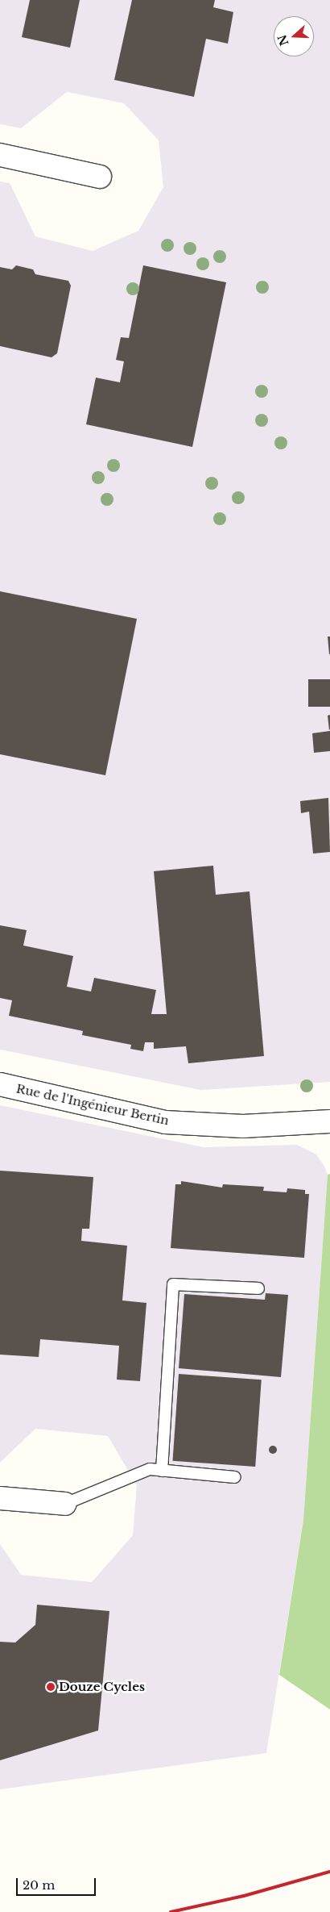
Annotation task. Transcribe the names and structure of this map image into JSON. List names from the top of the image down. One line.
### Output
{"streets":{"street":["Rue de l'Ingénieur Bertin"]},"places":["Douze Cycles"],"scale_bar":"20 m","north":"left"}
